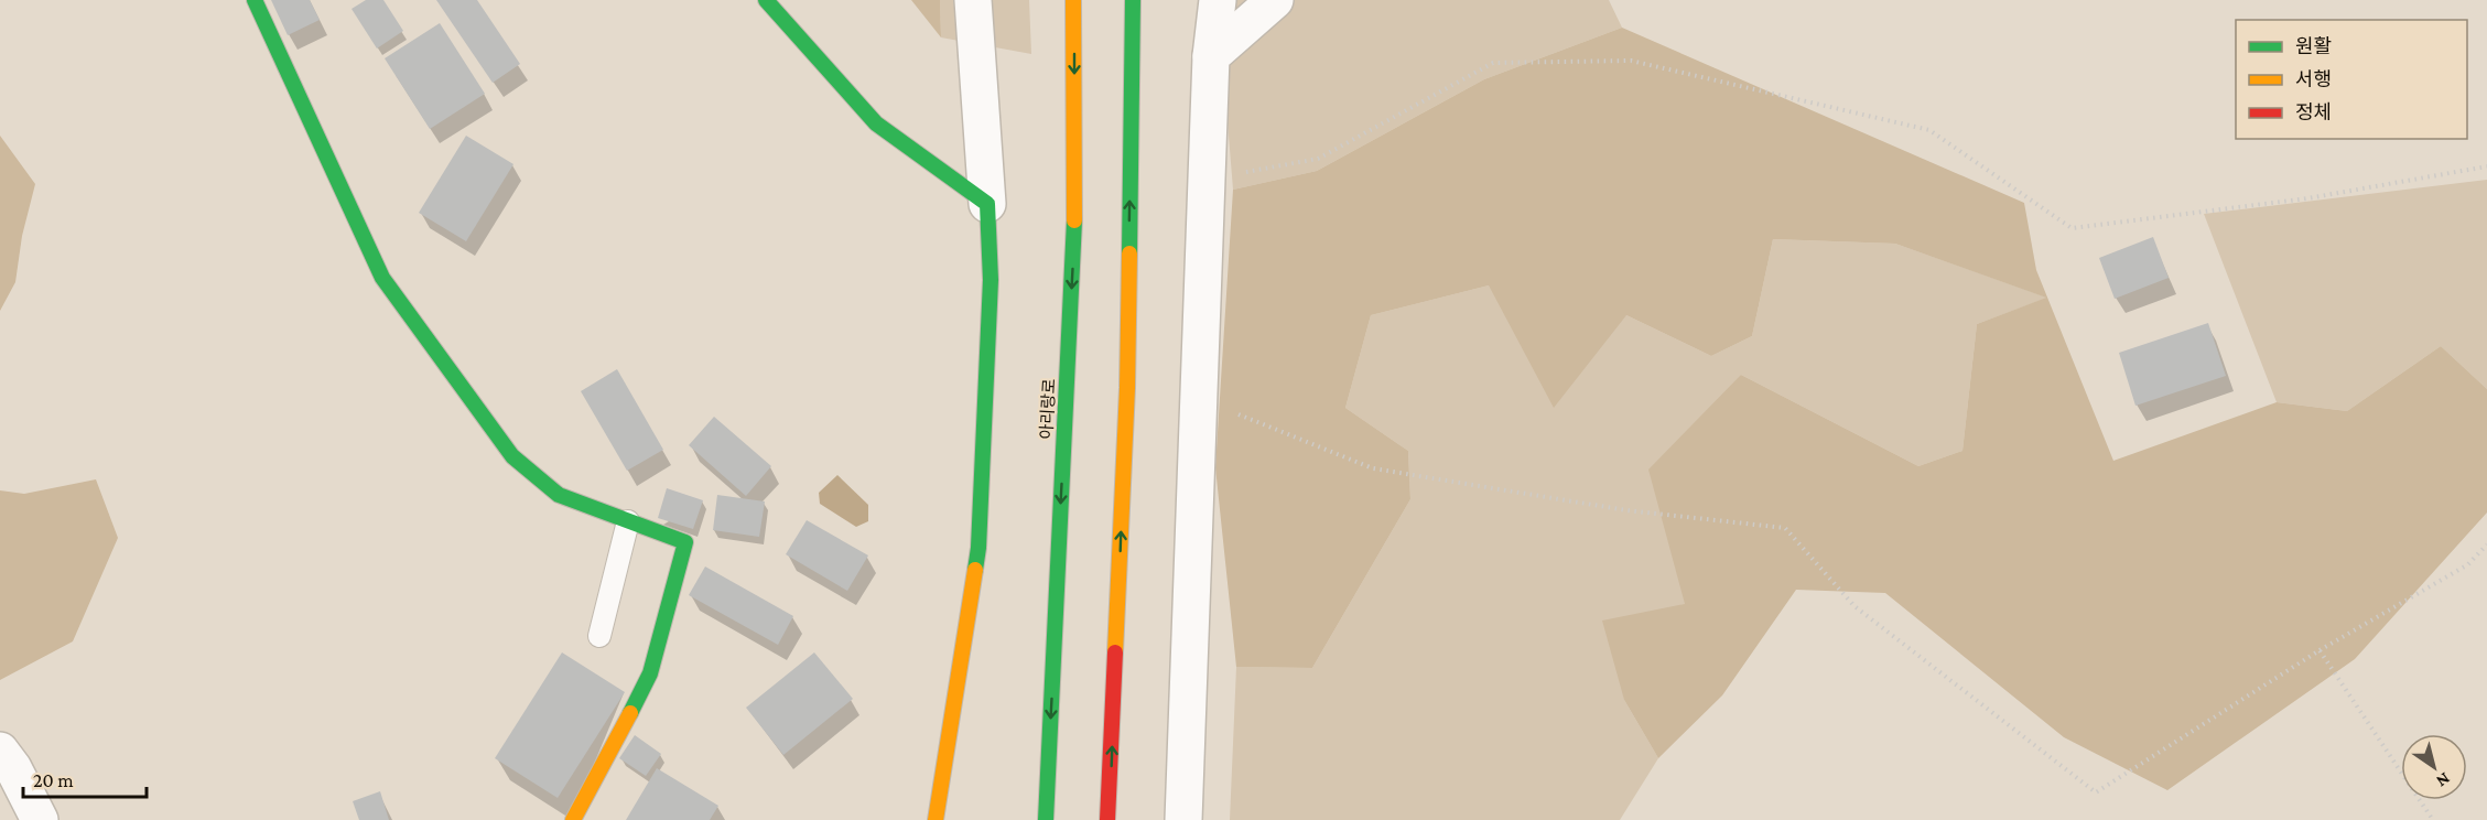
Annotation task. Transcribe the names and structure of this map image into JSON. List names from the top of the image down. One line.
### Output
{"streets":{"main road":["아리랑로"]},"legend":["원활","서행","정체"],"scale_bar":"20 m","north":"bottom right"}
